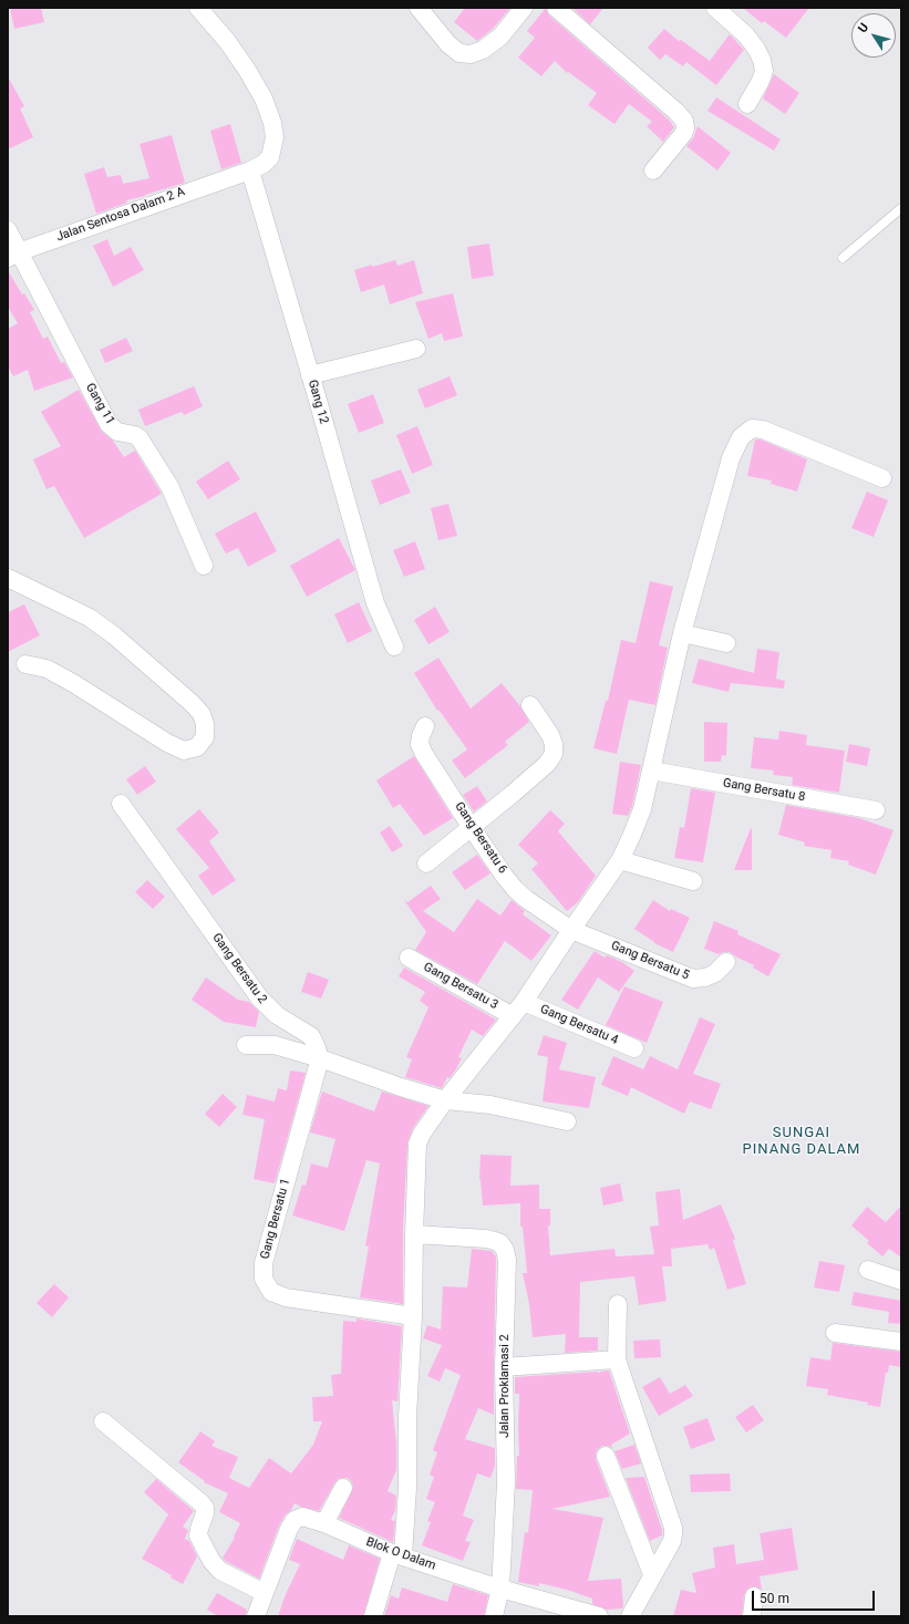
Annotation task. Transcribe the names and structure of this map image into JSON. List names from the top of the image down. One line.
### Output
{"streets":{"street":["Jalan Sentosa Dalam 2 A","Gang 12","Gang 11","Gang Bersatu 8","Gang Bersatu 6","Gang Bersatu 5","Gang Bersatu 2","Gang Bersatu 3","Gang Bersatu 4","Gang Bersatu 1","Jalan Proklamasi 2","Blok O Dalam"]},"crossings":[["Jalan Sentosa Dalam 2 A","Gang 12"],["Jalan Sentosa Dalam 2 A","Gang 11"],["Gang Bersatu 6","Gang Bersatu 5"],["Gang Bersatu 2","Gang Bersatu 1"],["Jalan Proklamasi 2","Blok O Dalam"]],"districts":["SUNGAI PINANG DALAM"],"scale_bar":"50 m","north":"top left"}
